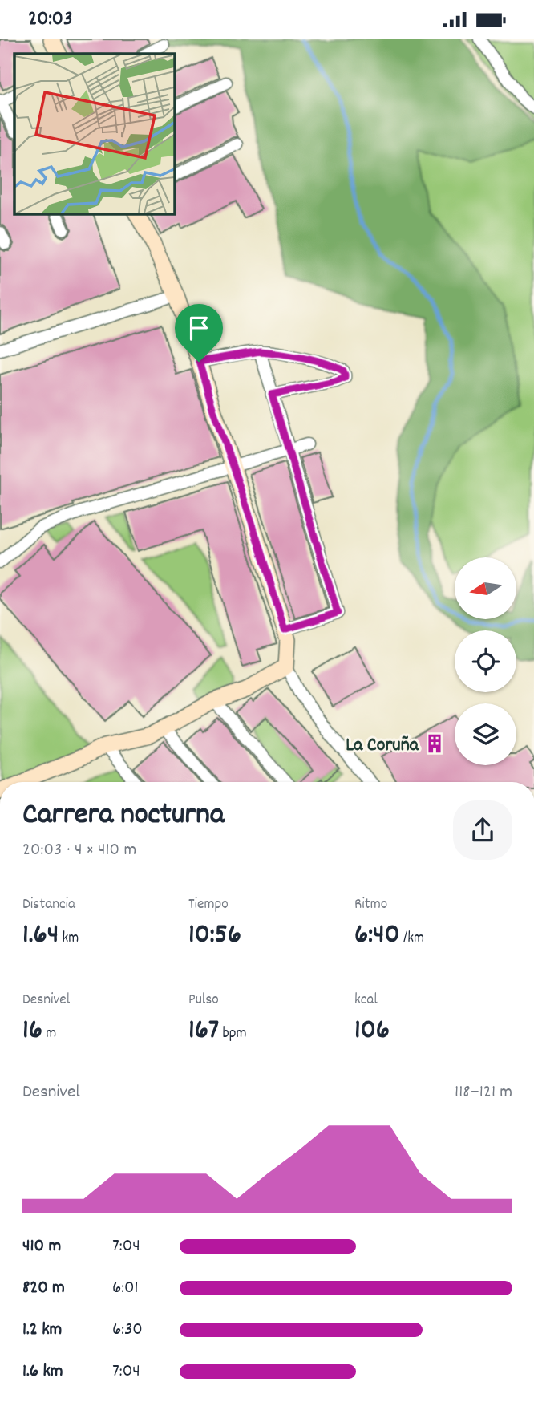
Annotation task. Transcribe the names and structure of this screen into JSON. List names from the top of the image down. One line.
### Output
{"places":{"building":["La Coruña"]},"north":"left","page":{"status":"20:03","heading":["Carrera nocturna","20:03 · 4 × 410 m"],"stats":[["Distancia","1.64 km"],["Tiempo","10:56"],["Ritmo","6:40 /km"],["Desnivel","16 m"],["Pulso","167 bpm"],["kcal","106"]],"chart":["Desnivel","118–121 m"],"list":[{"name":"410 m","note":"7:04"},{"name":"820 m","note":"6:01"},{"name":"1.2 km","note":"6:30"},{"name":"1.6 km","note":"7:04"}]}}
